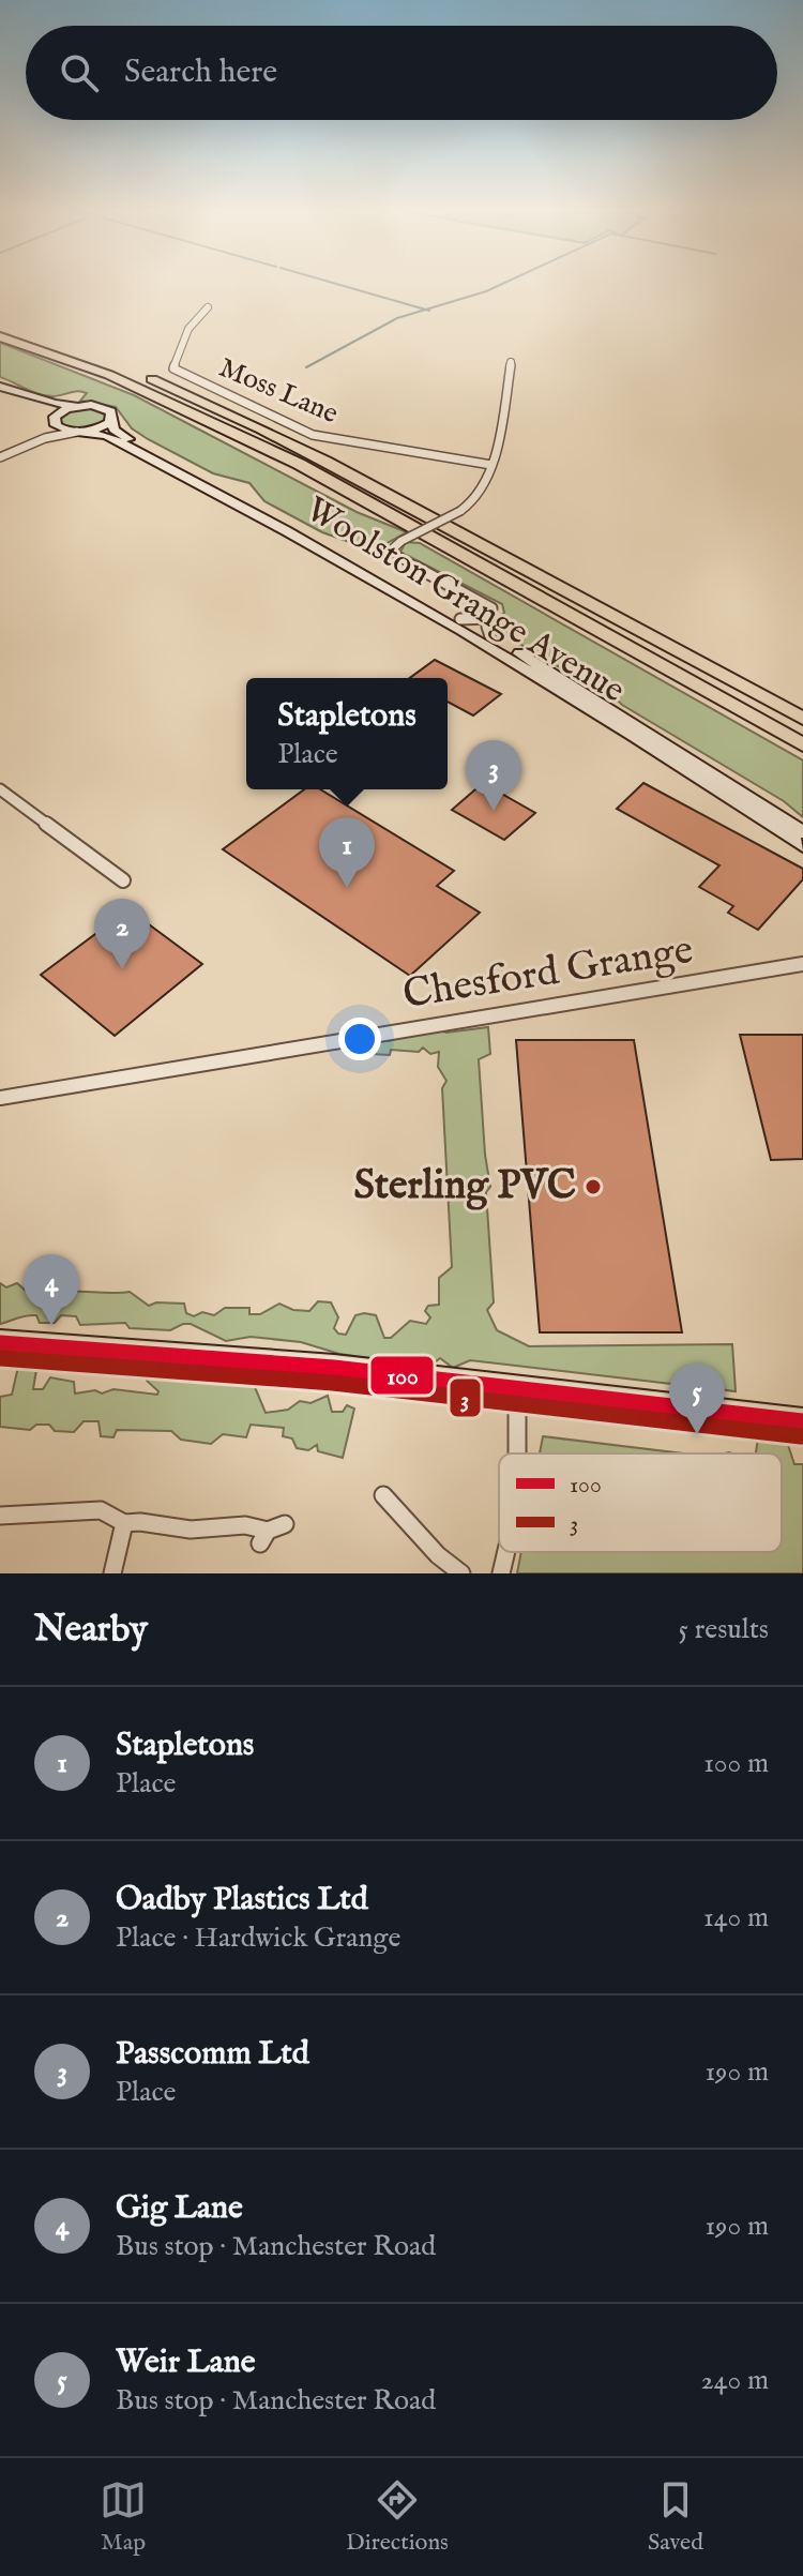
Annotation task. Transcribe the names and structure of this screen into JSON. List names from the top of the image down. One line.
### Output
{"streets":{"main road":["Woolston Grange Avenue"],"street":["Moss Lane","Chesford Grange"]},"places":["Sterling PVC"],"lines":["transit line 100","transit line 3"],"legend":["100","3"],"page":{"search":"Search here","popup":["Stapletons","Place"],"pins":["3","1","2","4","5"],"heading":["Nearby","5 results"],"list":[{"mark":"1","name":"Stapletons","note":"Place","value":"100 m"},{"mark":"2","name":"Oadby Plastics Ltd","note":"Place · Hardwick Grange","value":"140 m"},{"mark":"3","name":"Passcomm Ltd","note":"Place","value":"190 m"},{"mark":"4","name":"Gig Lane","note":"Bus stop · Manchester Road","value":"190 m"},{"mark":"5","name":"Weir Lane","note":"Bus stop · Manchester Road","value":"240 m"}],"nav":["Map","Directions","Saved"]}}
